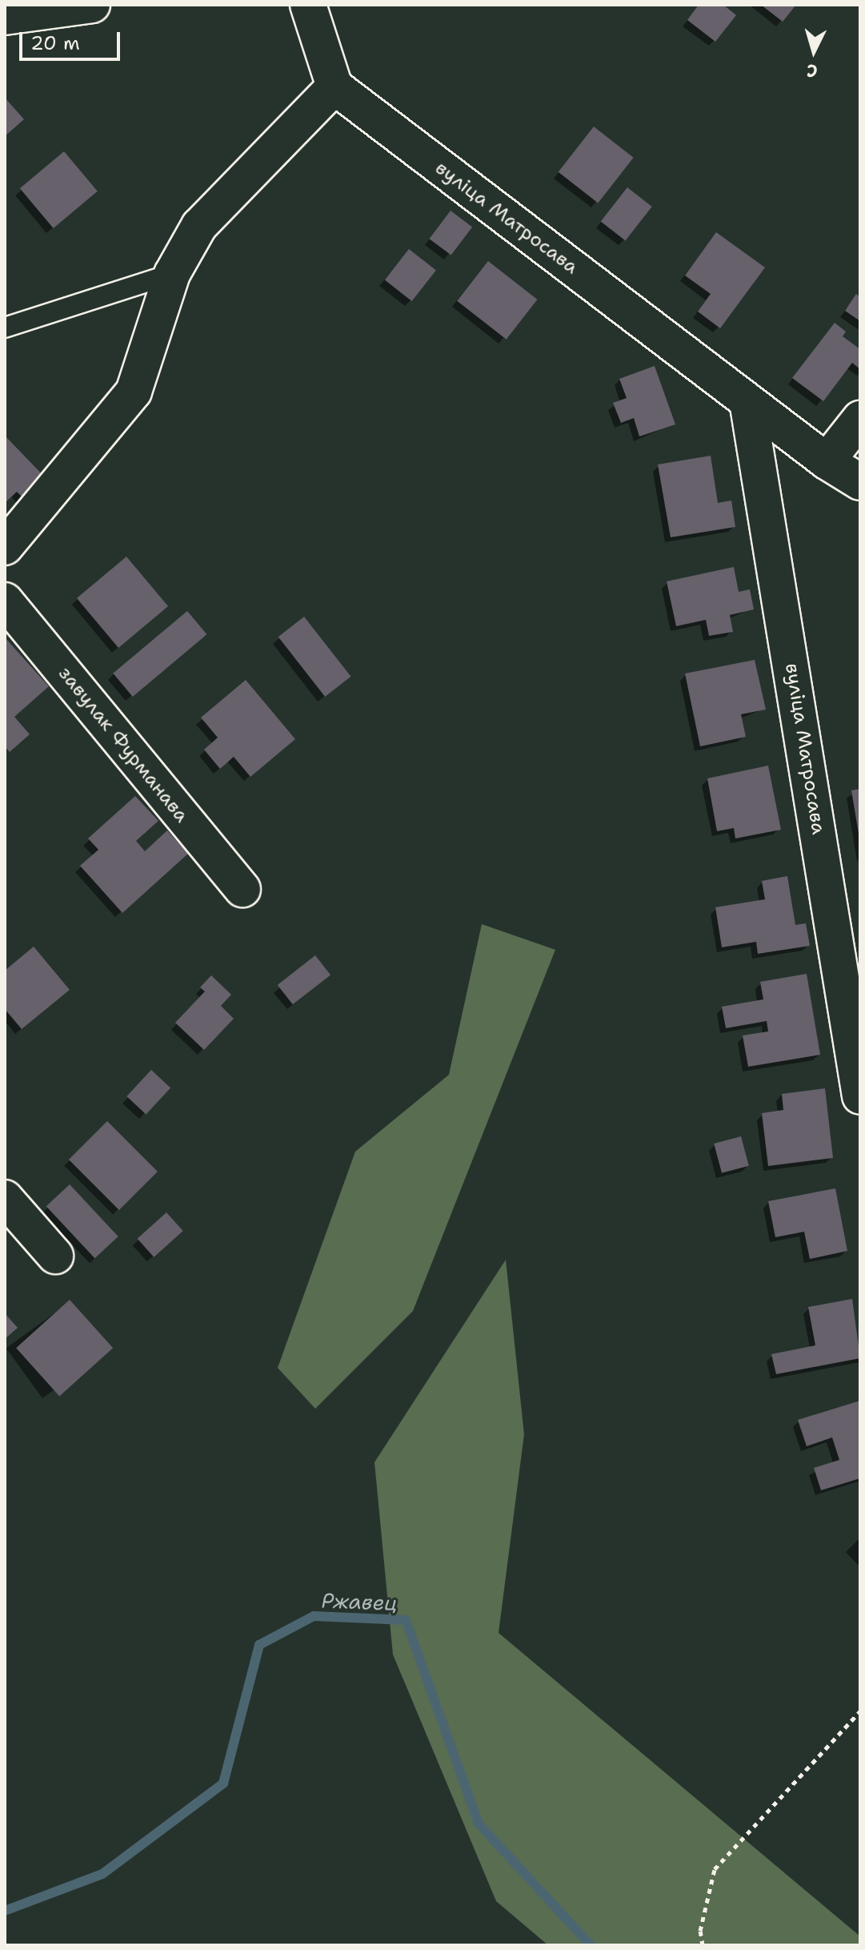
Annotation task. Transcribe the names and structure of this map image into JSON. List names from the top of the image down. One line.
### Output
{"streets":{"street":["вуліца Матросава","завулак Фурманава"]},"water":["Ржавец"],"scale_bar":"20 m","north":"bottom"}
